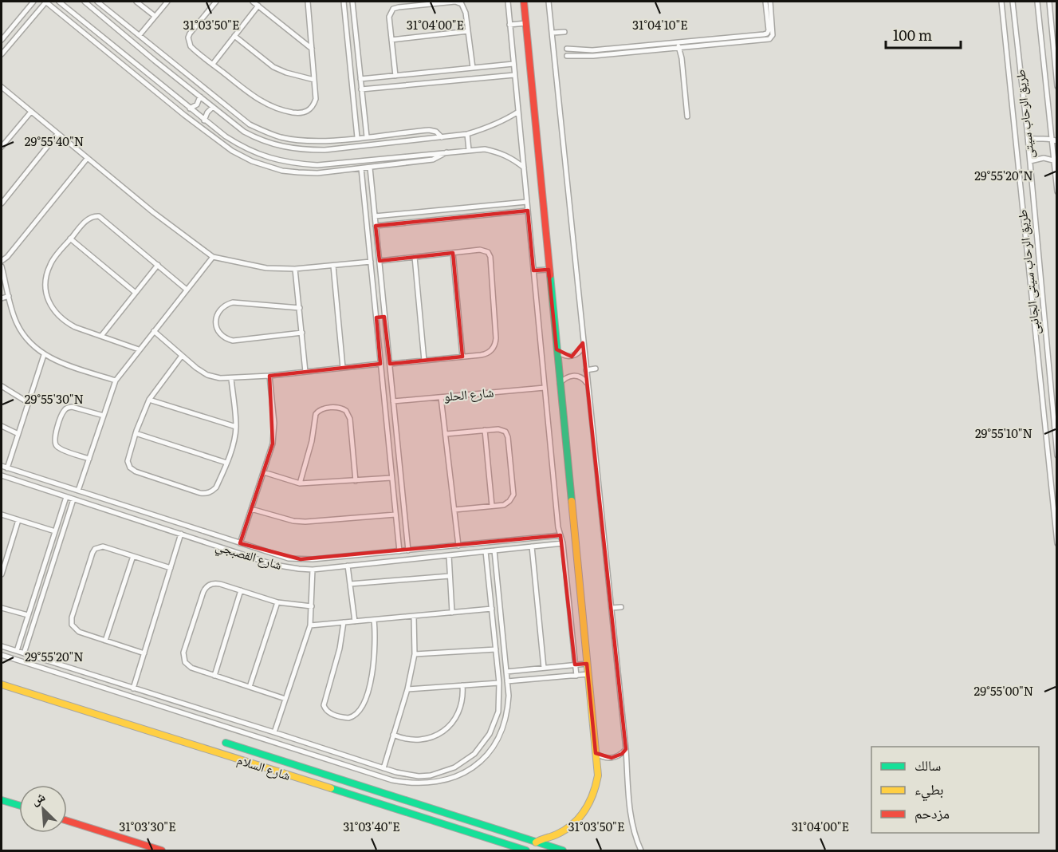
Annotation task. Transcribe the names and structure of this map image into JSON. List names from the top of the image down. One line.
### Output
{"streets":{"main road":["شارع السلام"],"street":["طريق الرحاب سيتى","طريق الرحاب سيتى الجانبى","شارع الحلو","شارع القصبجي"]},"legend":["سالك","بطيء","مزدحم"],"scale_bar":"100 m","north":"top left","coordinates":["31°03'50\"E","31°04'00\"E","31°04'10\"E","29°55'40\"N","29°55'20\"N","29°55'30\"N","29°55'10\"N","29°55'00\"N","31°03'30\"E","31°03'40\"E"]}
